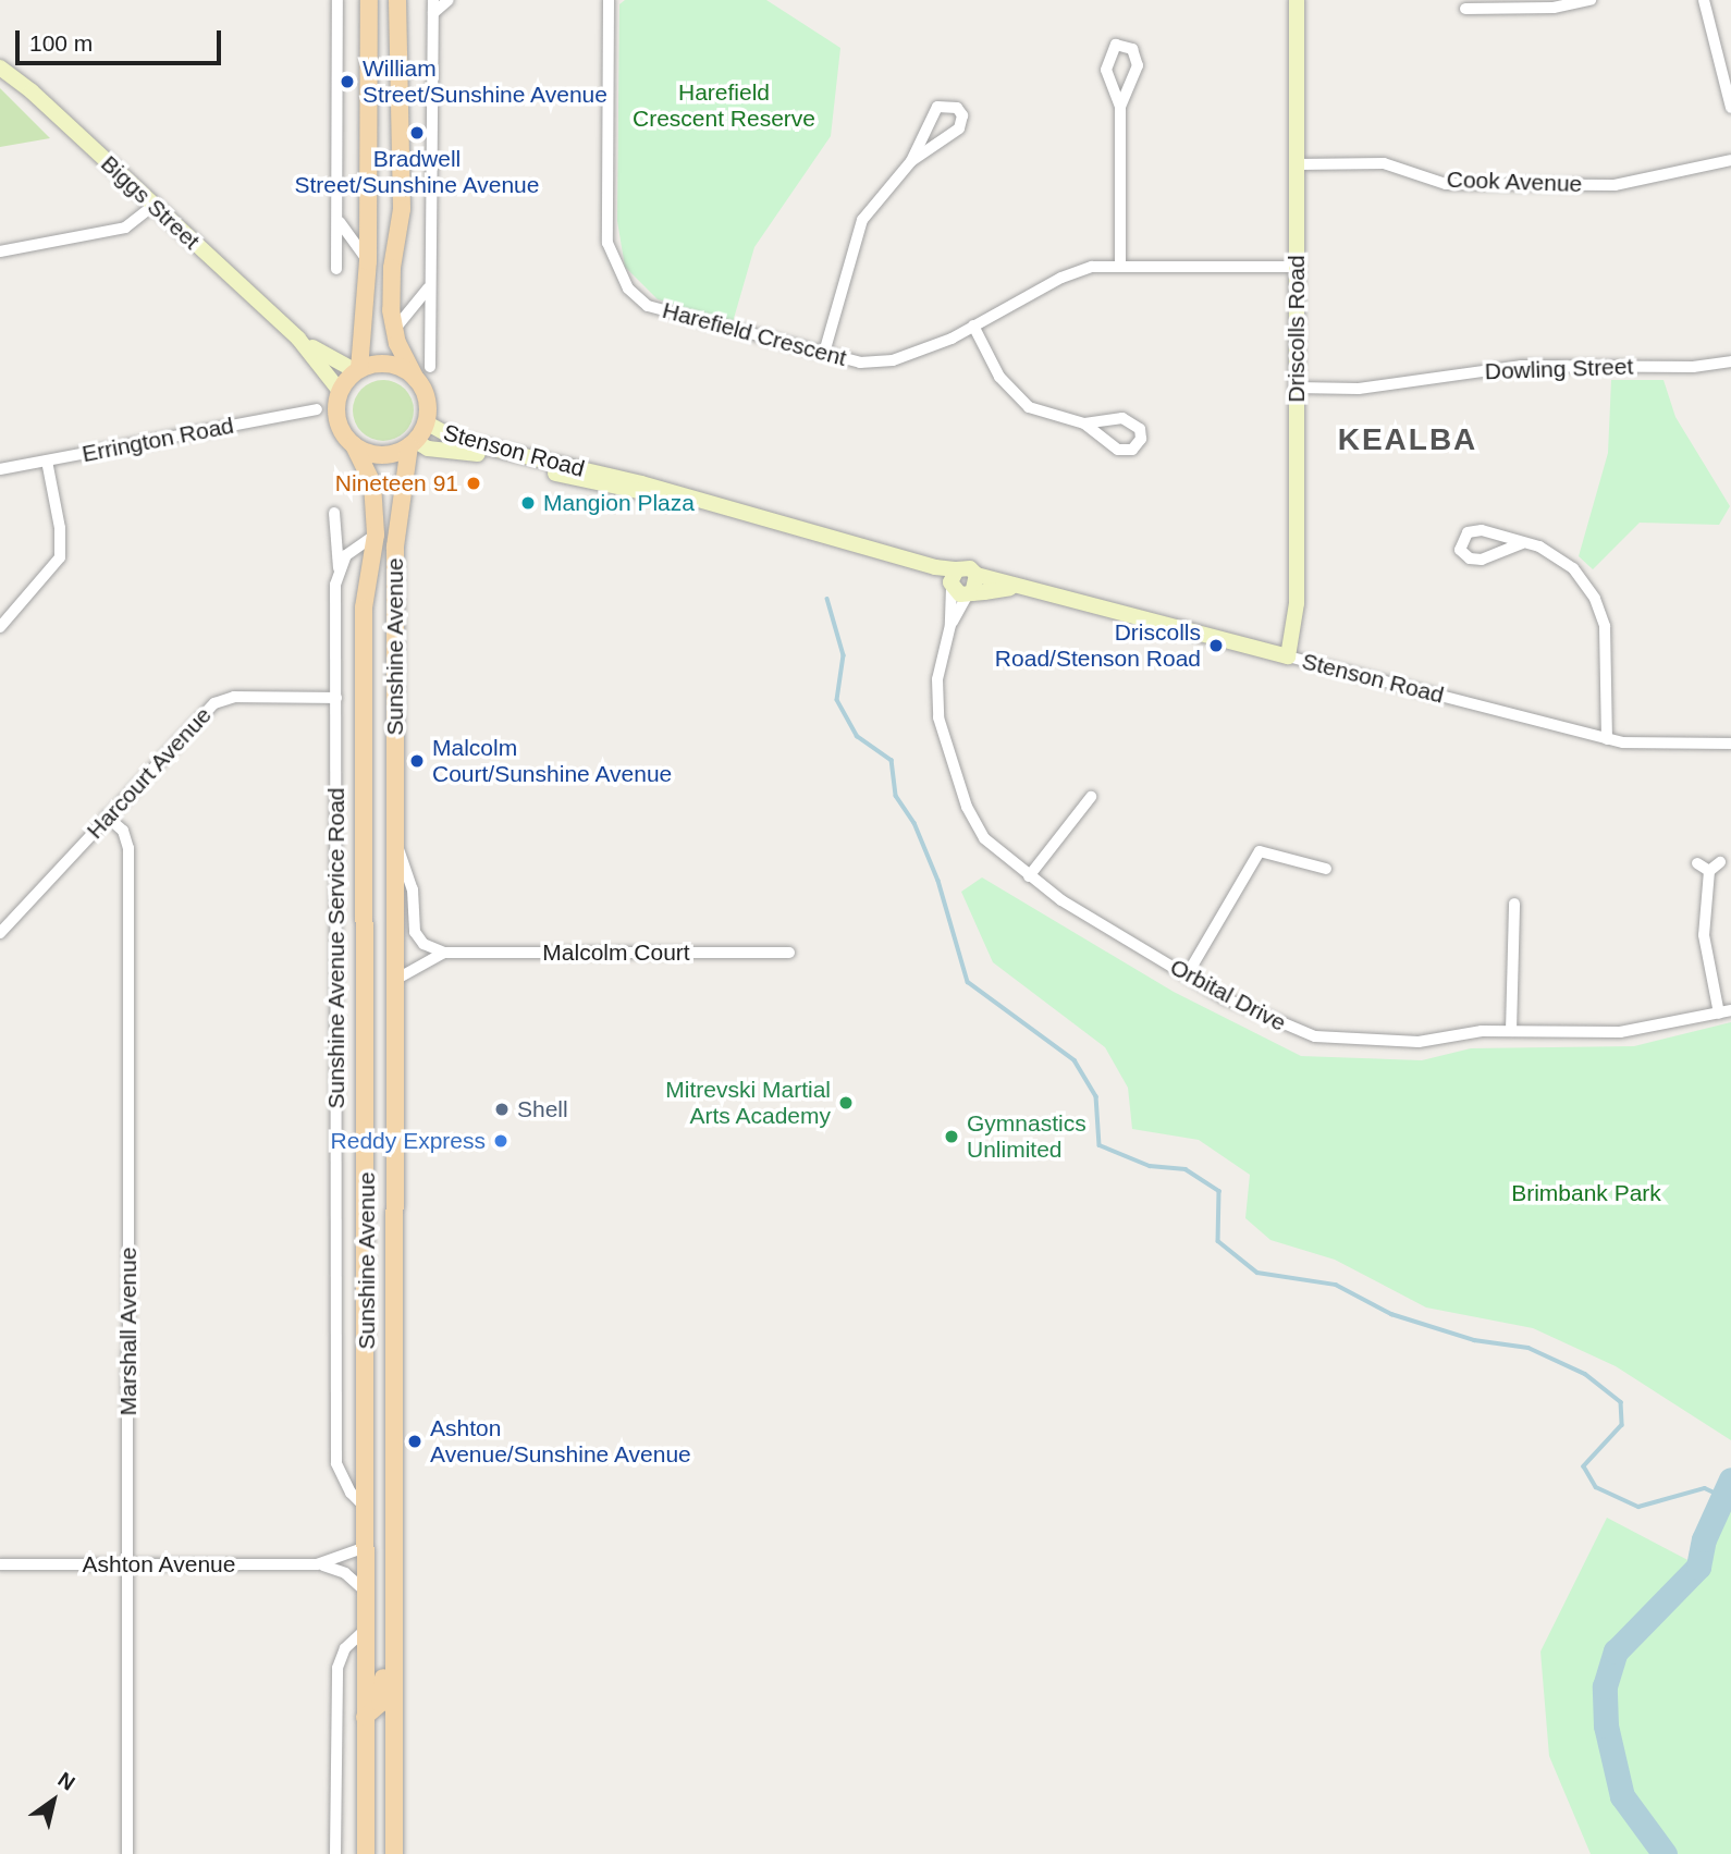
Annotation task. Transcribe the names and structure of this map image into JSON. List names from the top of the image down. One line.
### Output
{"streets":{"main road":["Sunshine Avenue"],"street":["Cook Avenue","Biggs Street","Driscolls Road","Harefield Crescent","Dowling Street","Errington Road","Stenson Road","Harcourt Avenue","Sunshine Avenue Service Road","Malcolm Court","Orbital Drive","Marshall Avenue","Ashton Avenue"]},"crossings":[["Cook Avenue","Driscolls Road"],["Biggs Street","Stenson Road"],["Biggs Street","Sunshine Avenue"],["Driscolls Road","Harefield Crescent"],["Driscolls Road","Dowling Street"],["Driscolls Road","Stenson Road"],["Stenson Road","Sunshine Avenue"],["Stenson Road","Orbital Drive"],["Sunshine Avenue","Sunshine Avenue Service Road"],["Sunshine Avenue","Malcolm Court"],["Sunshine Avenue","Ashton Avenue"],["Harcourt Avenue","Sunshine Avenue Service Road"],["Harcourt Avenue","Marshall Avenue"],["Marshall Avenue","Ashton Avenue"]],"districts":["KEALBA"],"parks":["Harefield Crescent Reserve","Brimbank Park"],"places":["William Street/Sunshine Avenue","Bradwell Street/Sunshine Avenue","Nineteen 91","Mangion Plaza","Driscolls Road/Stenson Road","Malcolm Court/Sunshine Avenue","Mitrevski Martial Arts Academy","Shell","Gymnastics Unlimited","Reddy Express","Ashton Avenue/Sunshine Avenue"],"scale_bar":"100 m","north":"top right"}
